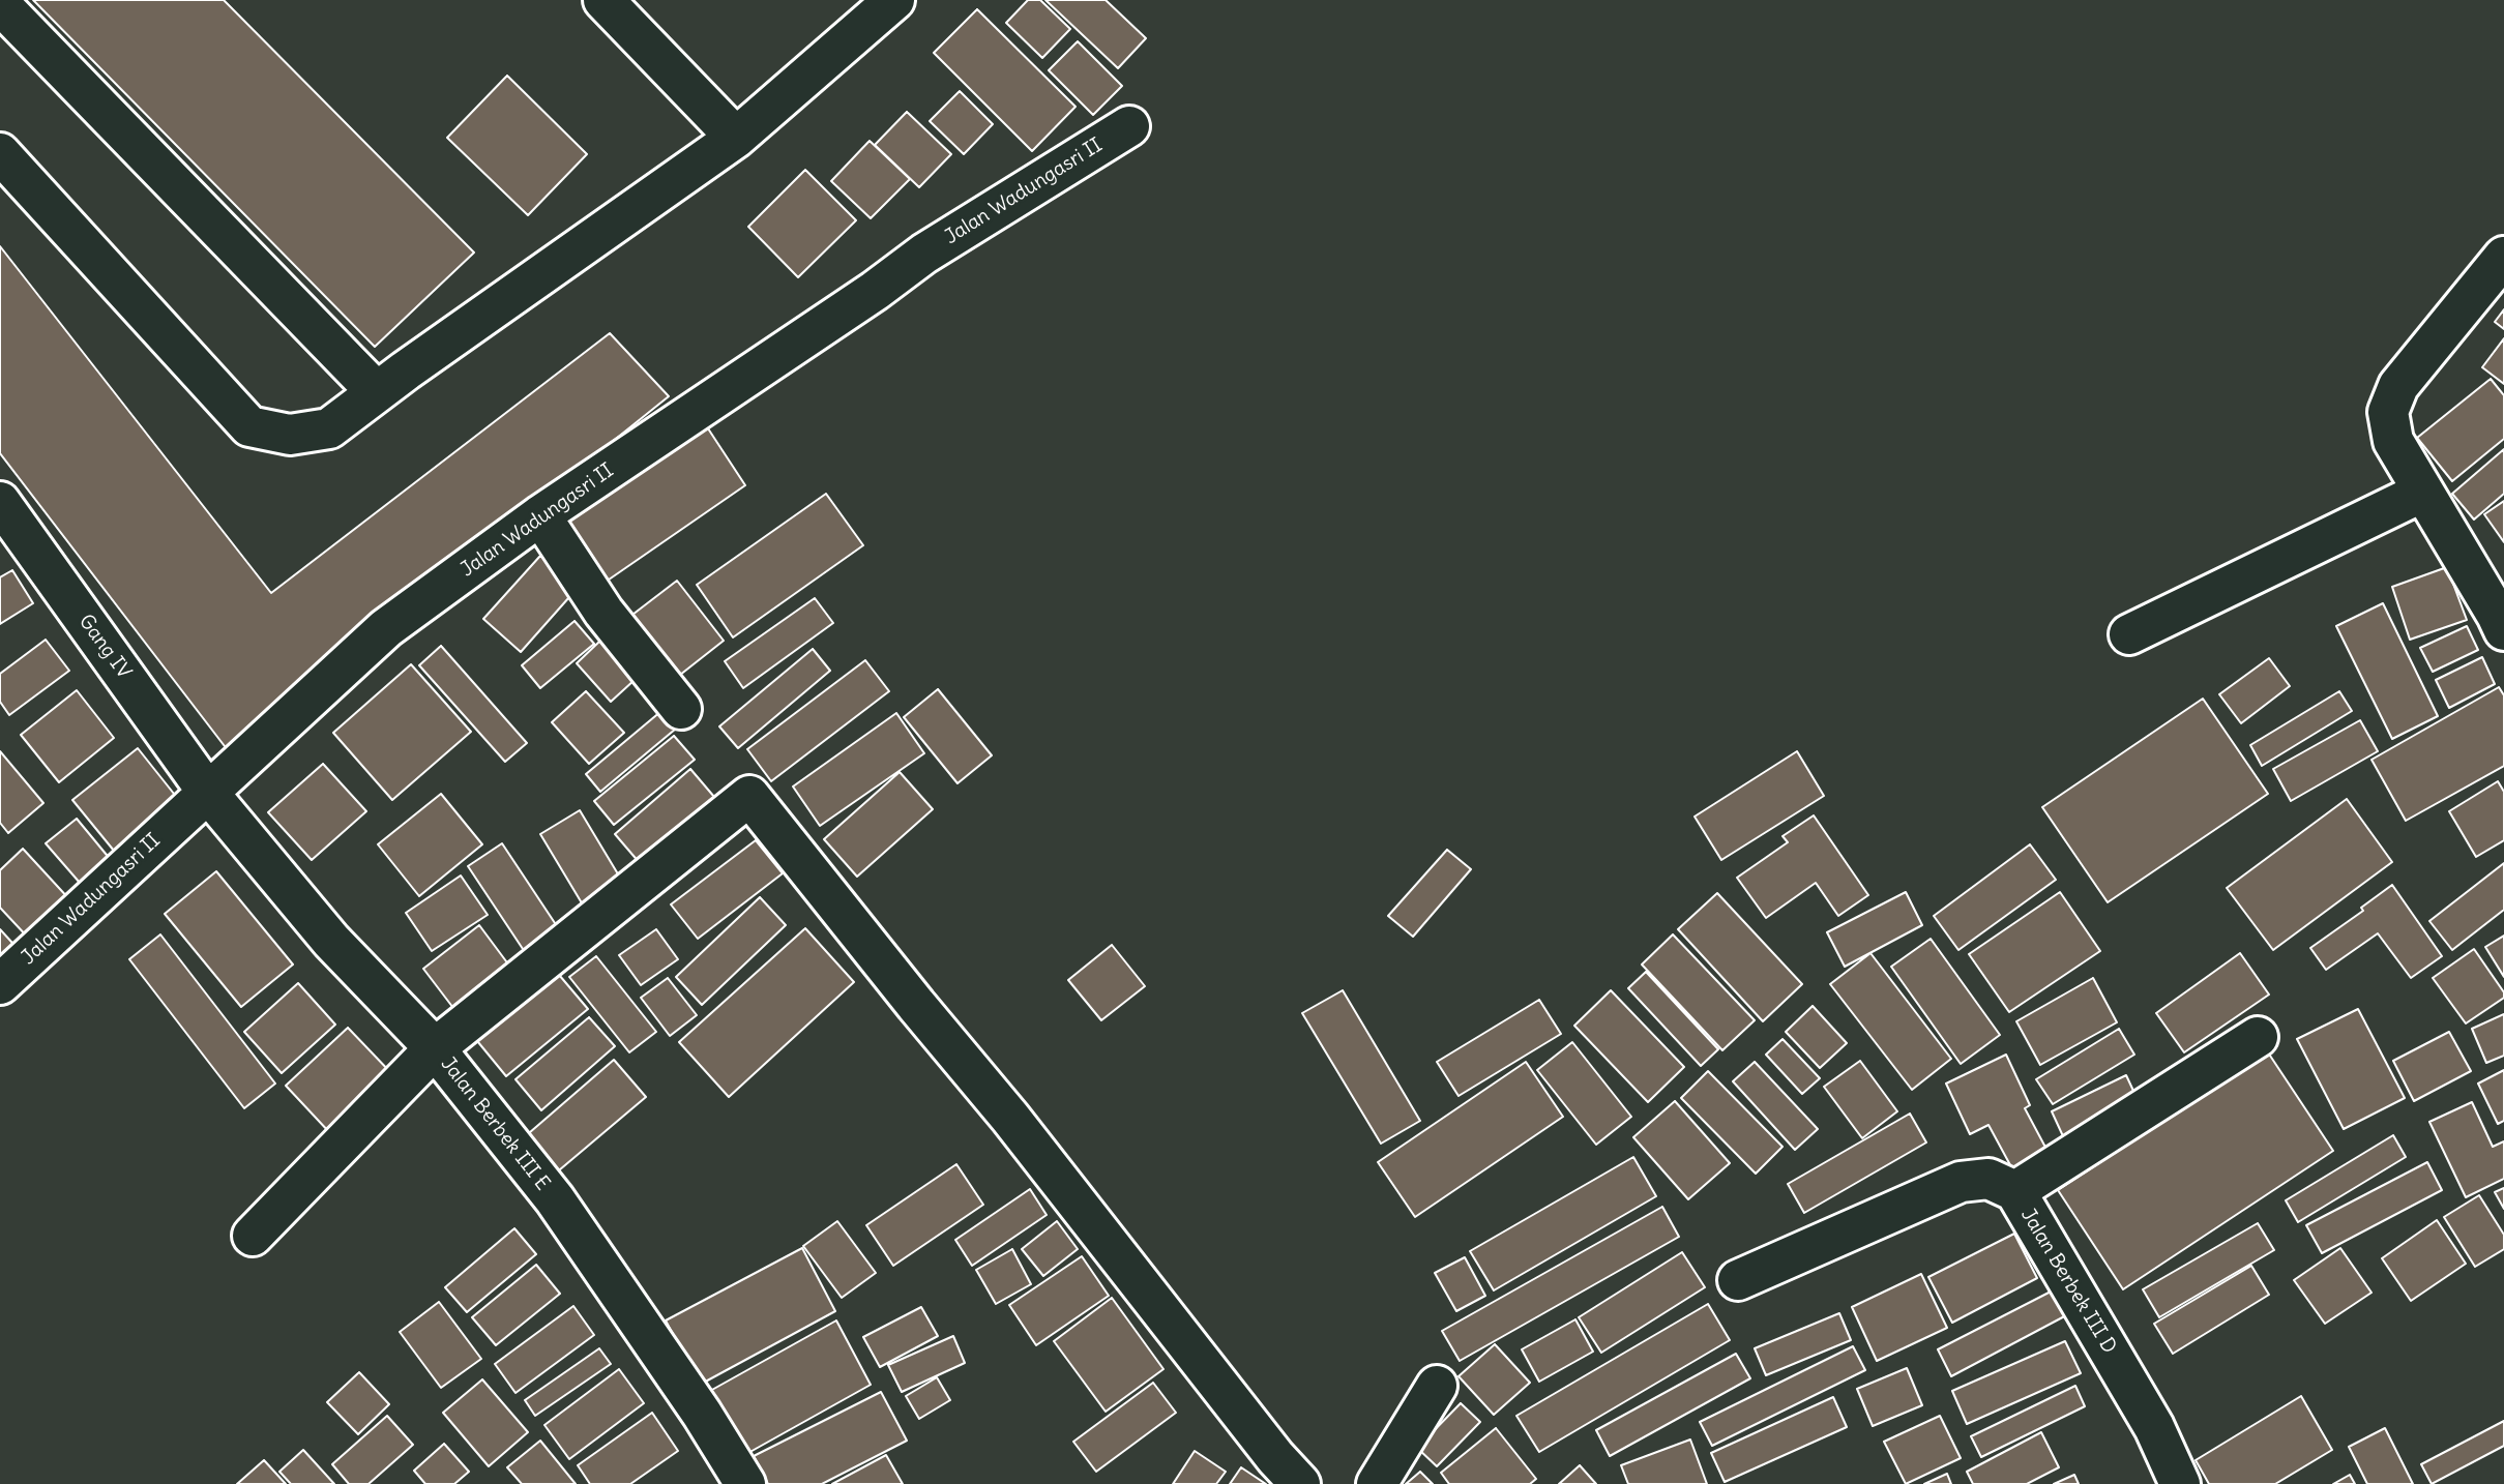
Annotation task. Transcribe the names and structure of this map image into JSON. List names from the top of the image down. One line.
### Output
{"streets":{"street":["Jalan Wadungasri II","Gang IV","Jalan Berbek III E","Jalan Berbek III D"]},"crossings":[["Jalan Wadungasri II","Gang IV"],["Jalan Wadungasri II","Jalan Berbek III E"],["Gang IV","Jalan Berbek III E"]]}
